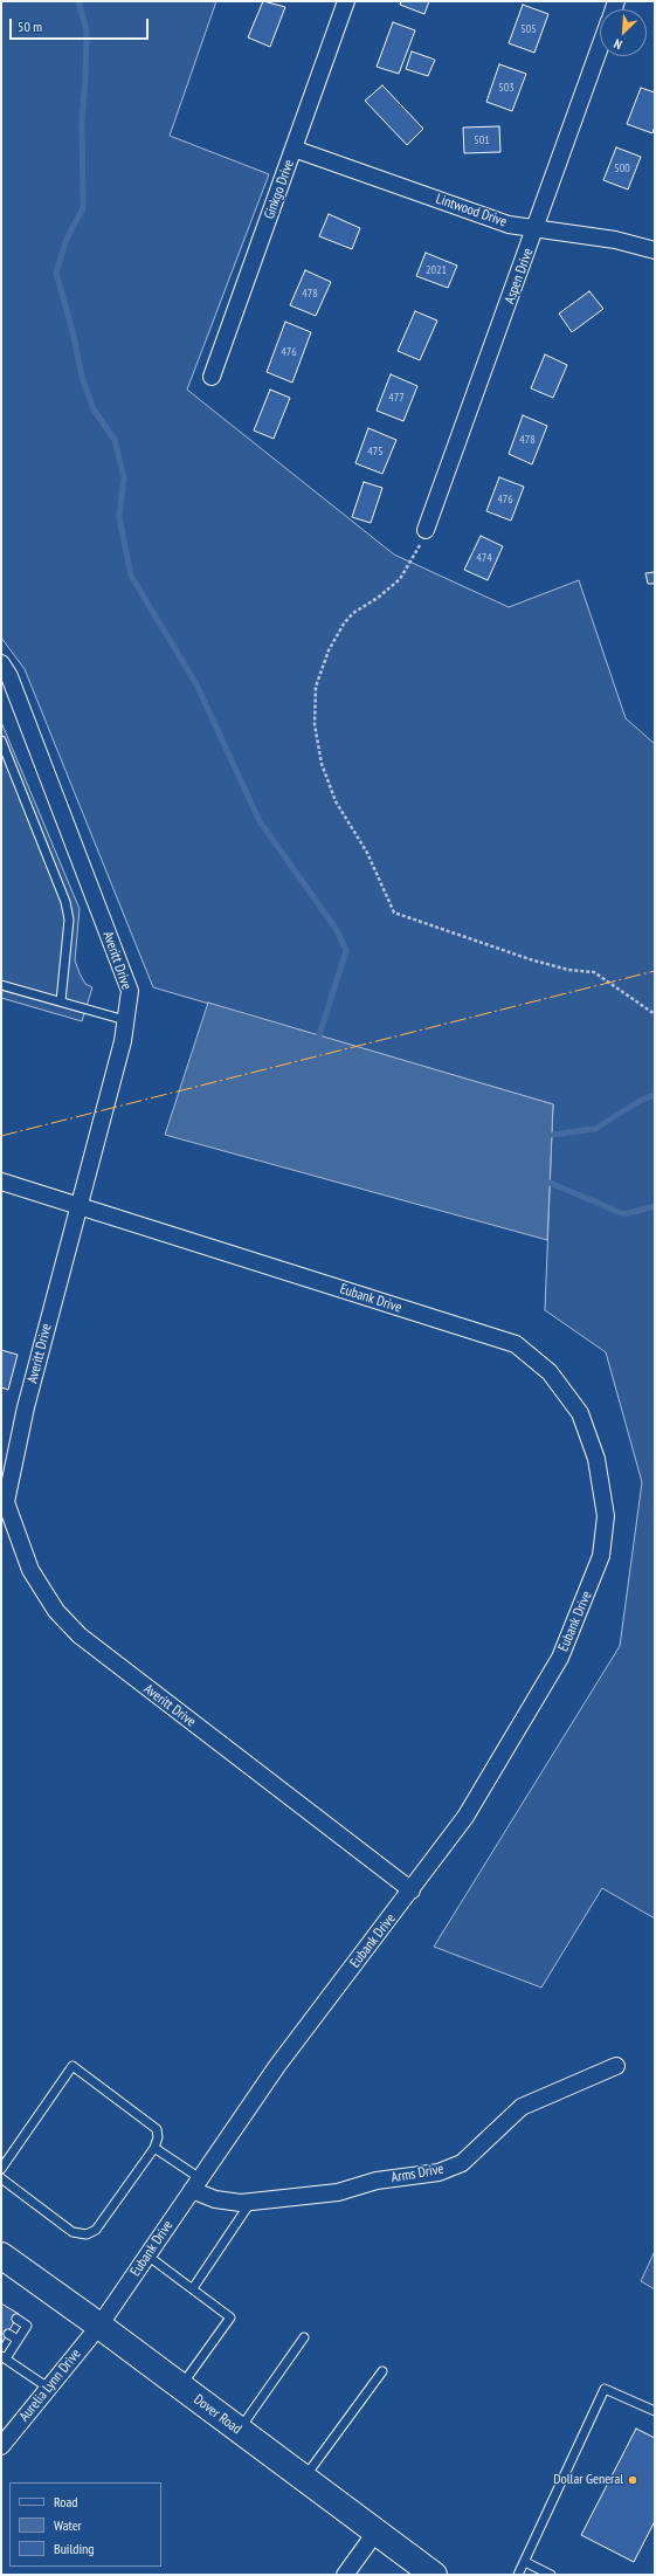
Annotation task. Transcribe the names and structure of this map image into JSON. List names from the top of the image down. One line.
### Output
{"streets":{"main road":["Dover Road"],"street":["Ginkgo Drive","Lintwood Drive","Aspen Drive","Averitt Drive","Eubank Drive","Arms Drive","Aurelia Lynn Drive"]},"crossings":[["Ginkgo Drive","Lintwood Drive"],["Lintwood Drive","Aspen Drive"],["Averitt Drive","Eubank Drive"],["Eubank Drive","Arms Drive"],["Eubank Drive","Aurelia Lynn Drive"],["Eubank Drive","Dover Road"],["Aurelia Lynn Drive","Dover Road"]],"places":["Dollar General"],"house_numbers":["505","503","501","500","2021","478","476","477","478","475","476","474"],"legend":["Road","Water","Building"],"scale_bar":"50 m","north":"bottom left"}
